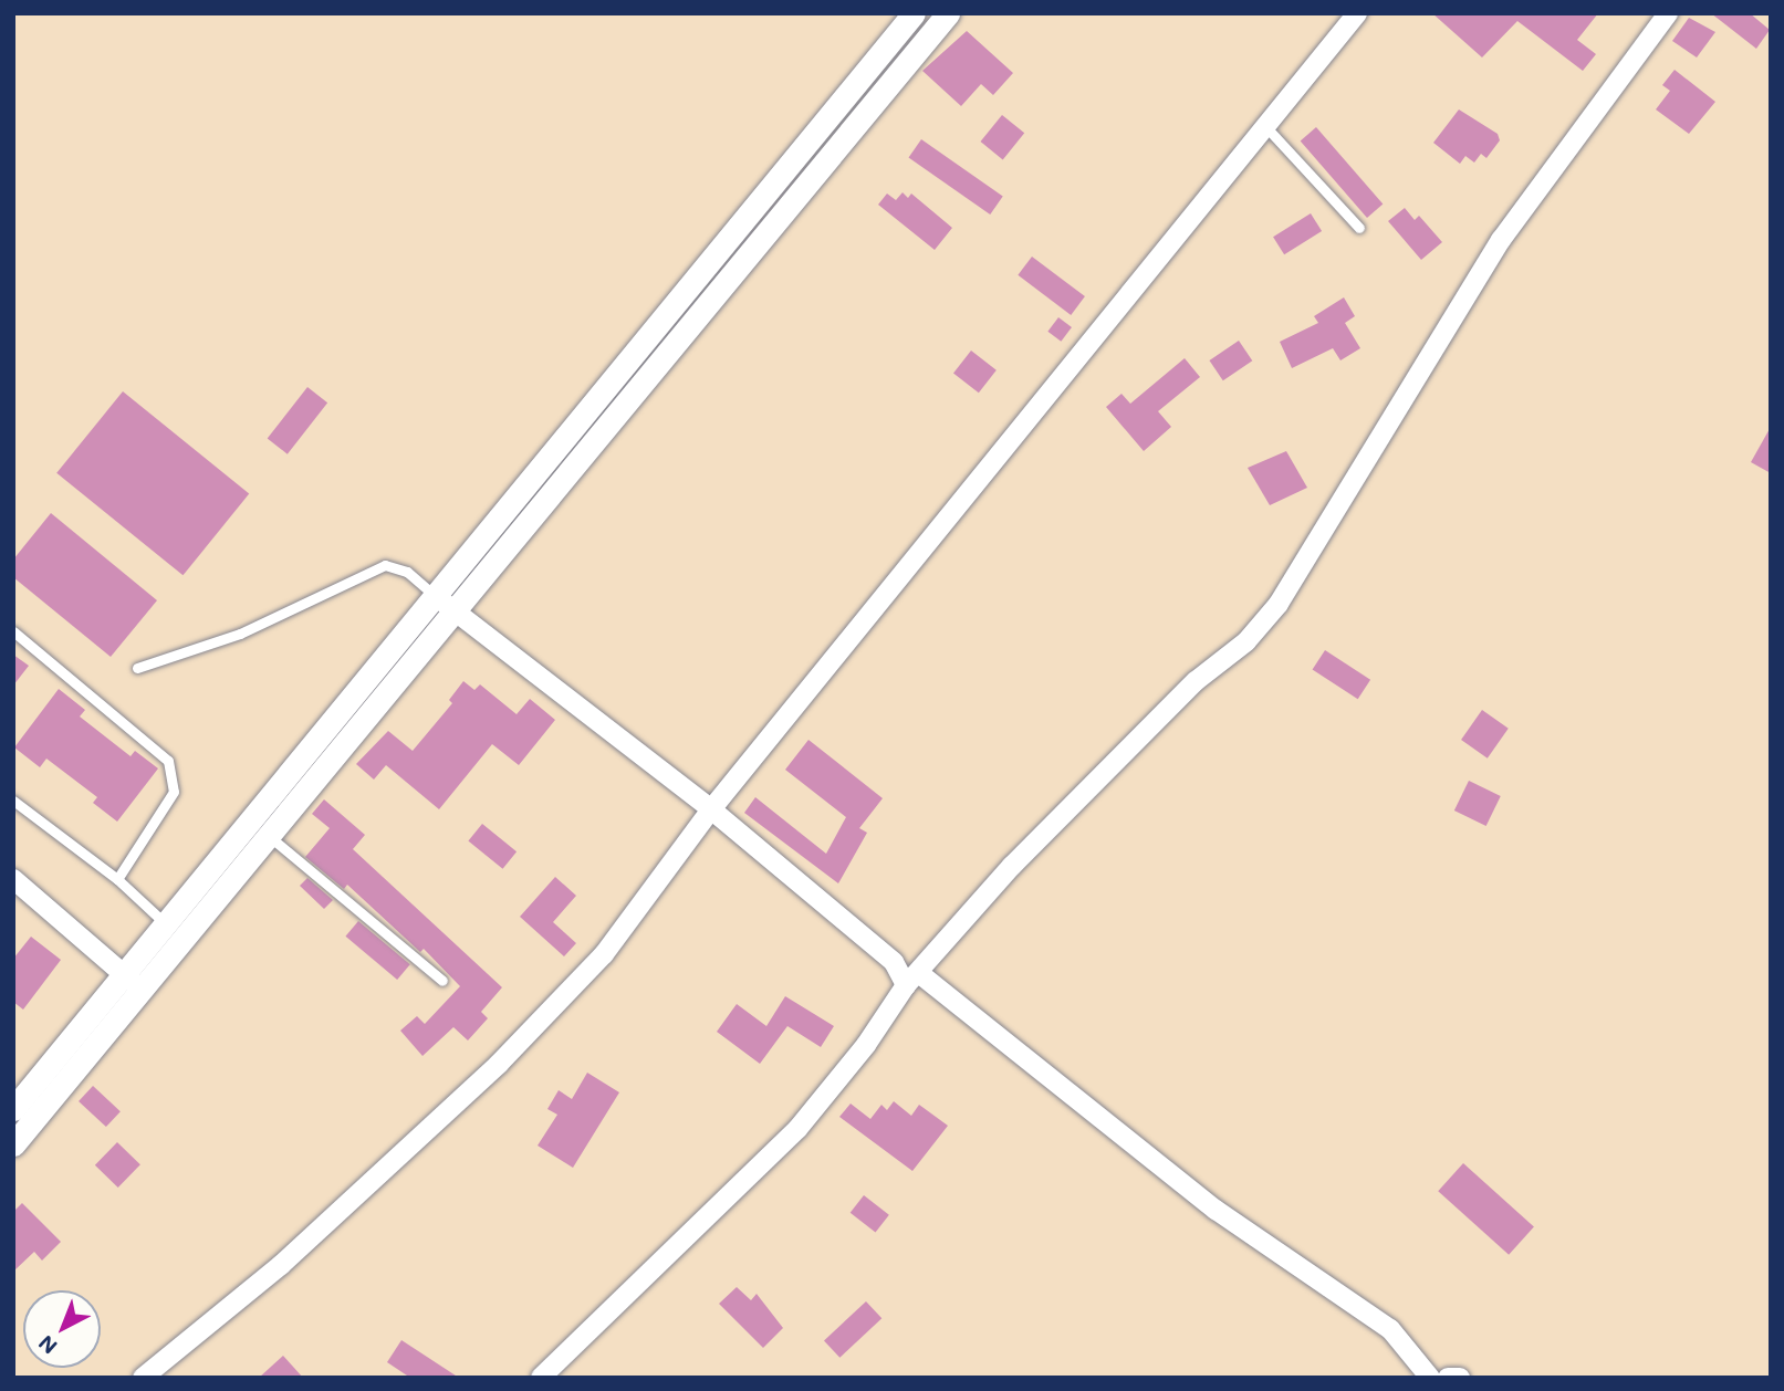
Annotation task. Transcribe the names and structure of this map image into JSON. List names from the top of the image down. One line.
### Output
{"north":"bottom left"}
